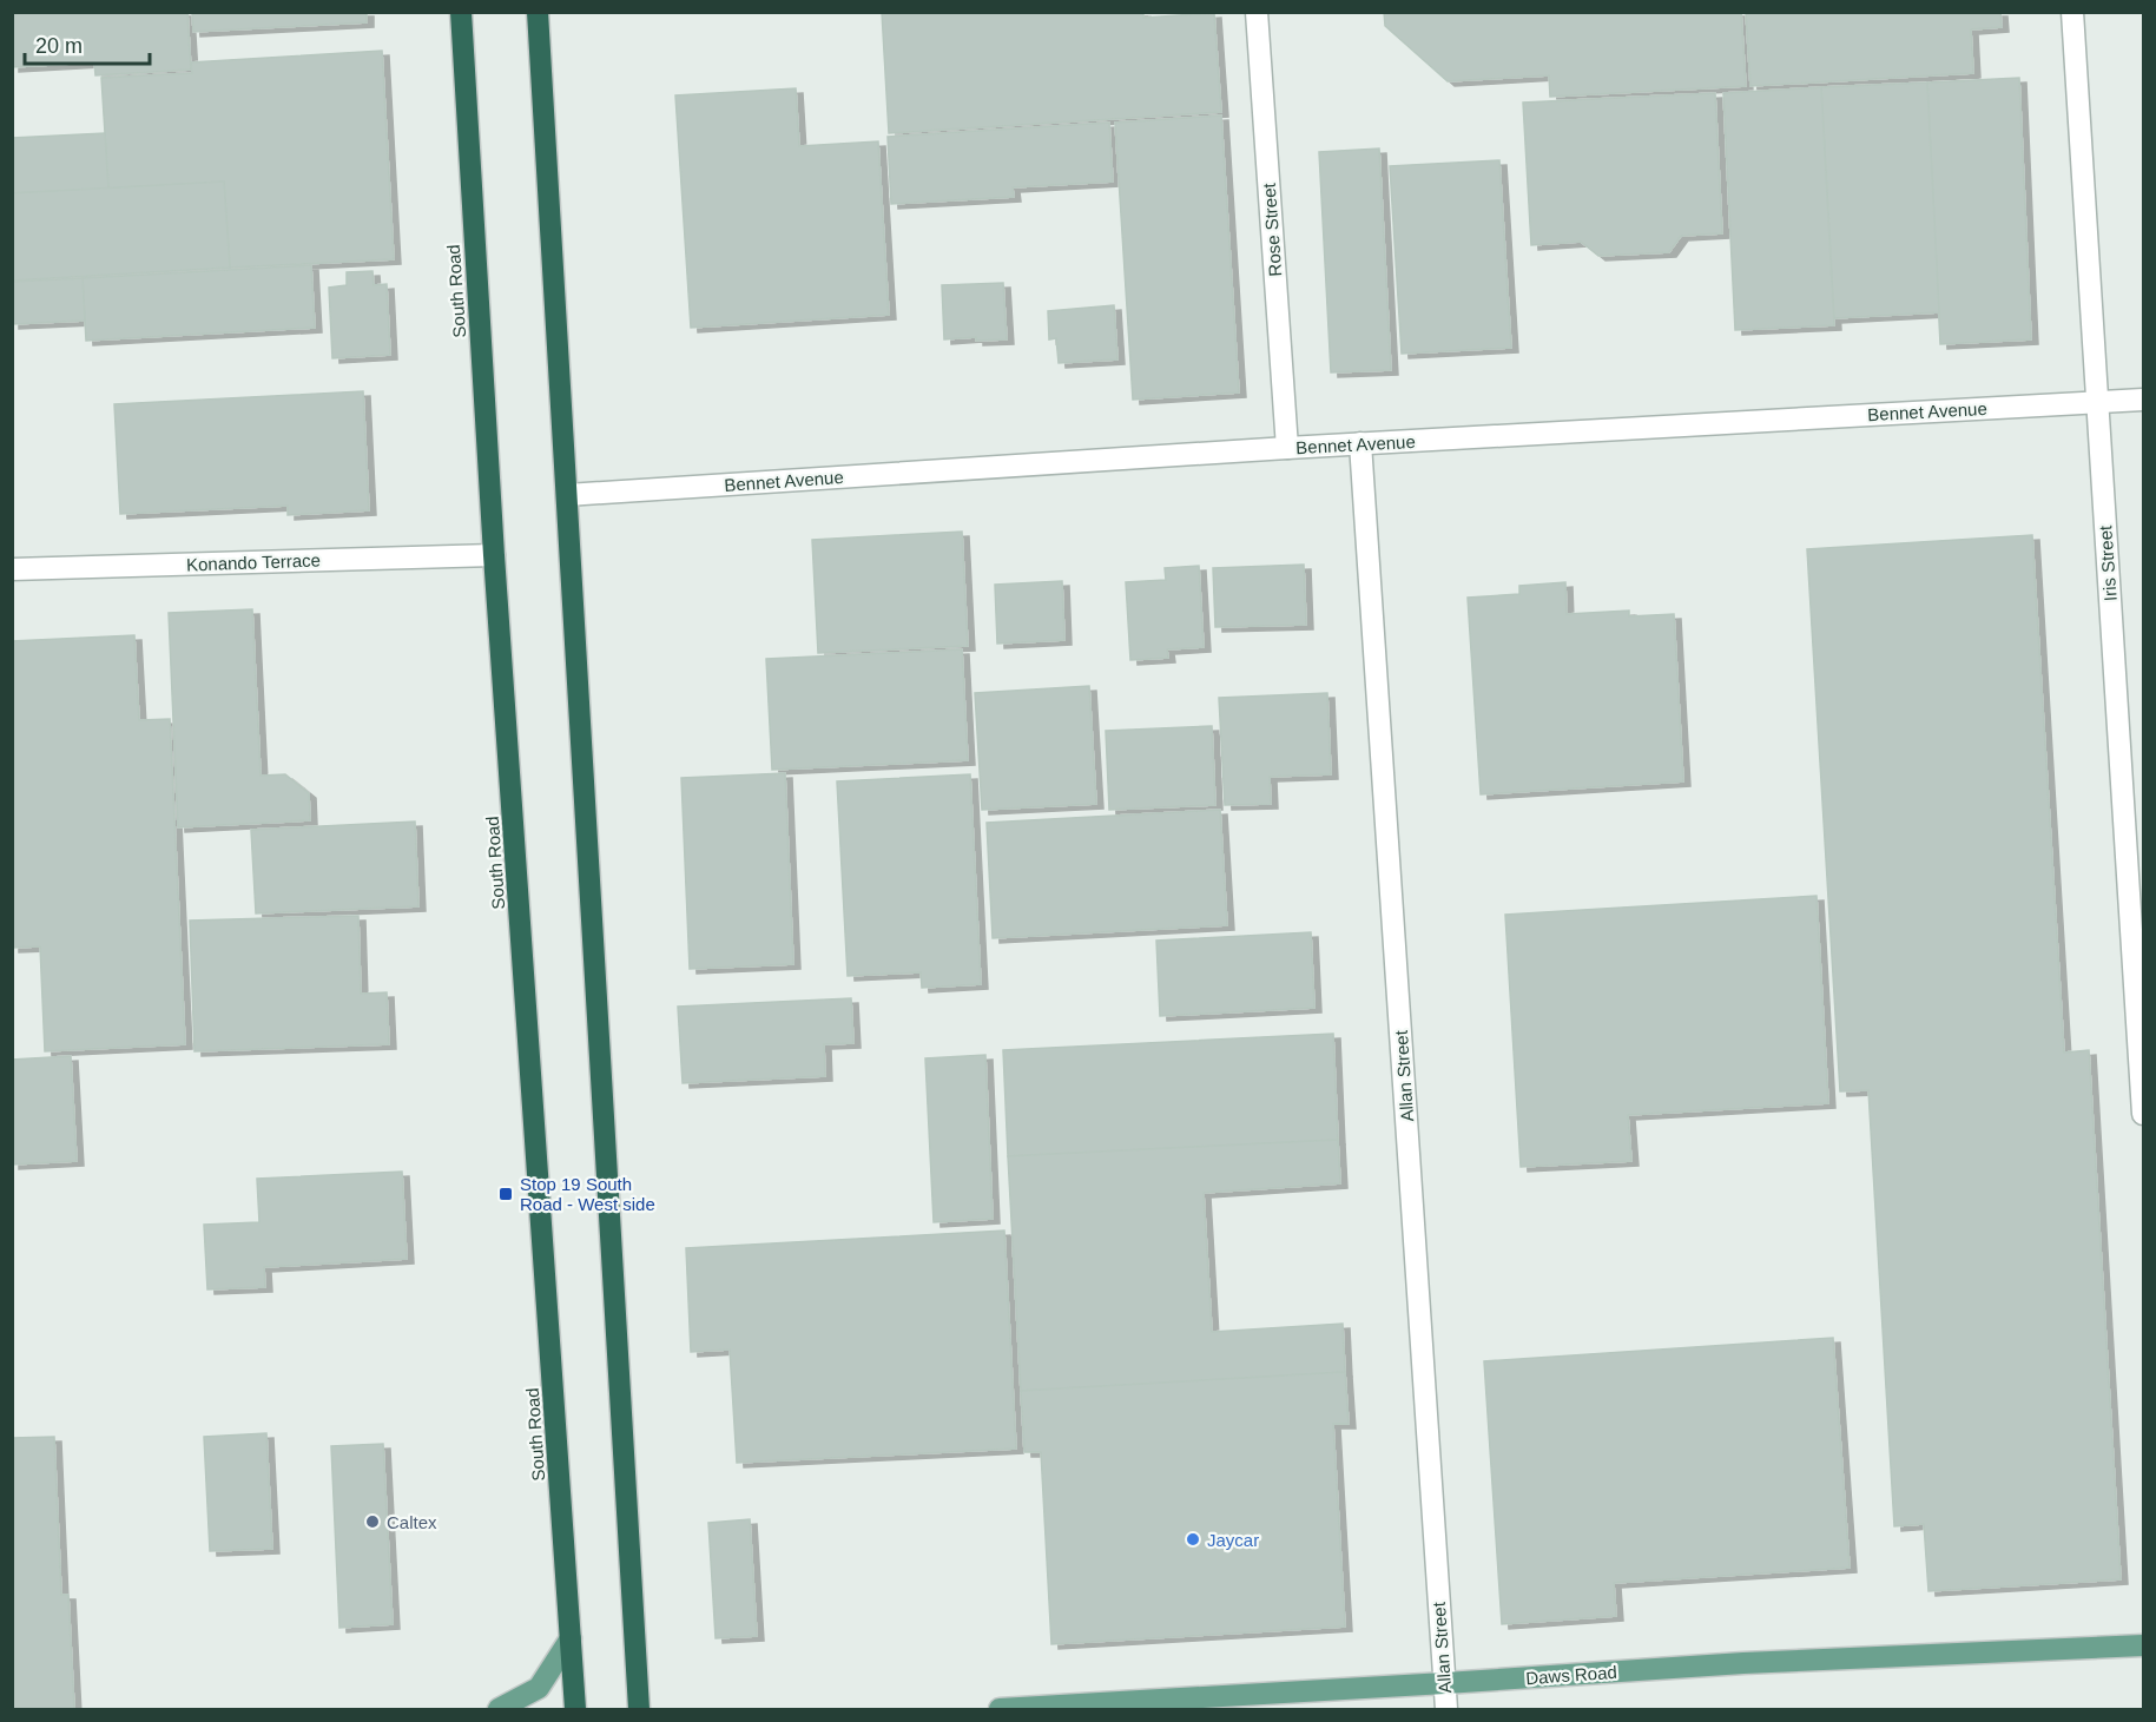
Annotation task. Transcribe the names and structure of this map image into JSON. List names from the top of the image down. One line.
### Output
{"streets":{"highway":["South Road"],"main road":["Daws Road"],"street":["Rose Street","Bennet Avenue","Konando Terrace","Iris Street","Allan Street"]},"crossings":[["Rose Street","Bennet Avenue"],["South Road","Konando Terrace"],["Bennet Avenue","Iris Street"],["Bennet Avenue","Allan Street"],["Allan Street","Daws Road"]],"places":{"transit":["Stop 19 South Road - West side"],"other":["Caltex","Jaycar"]},"scale_bar":"20 m"}
